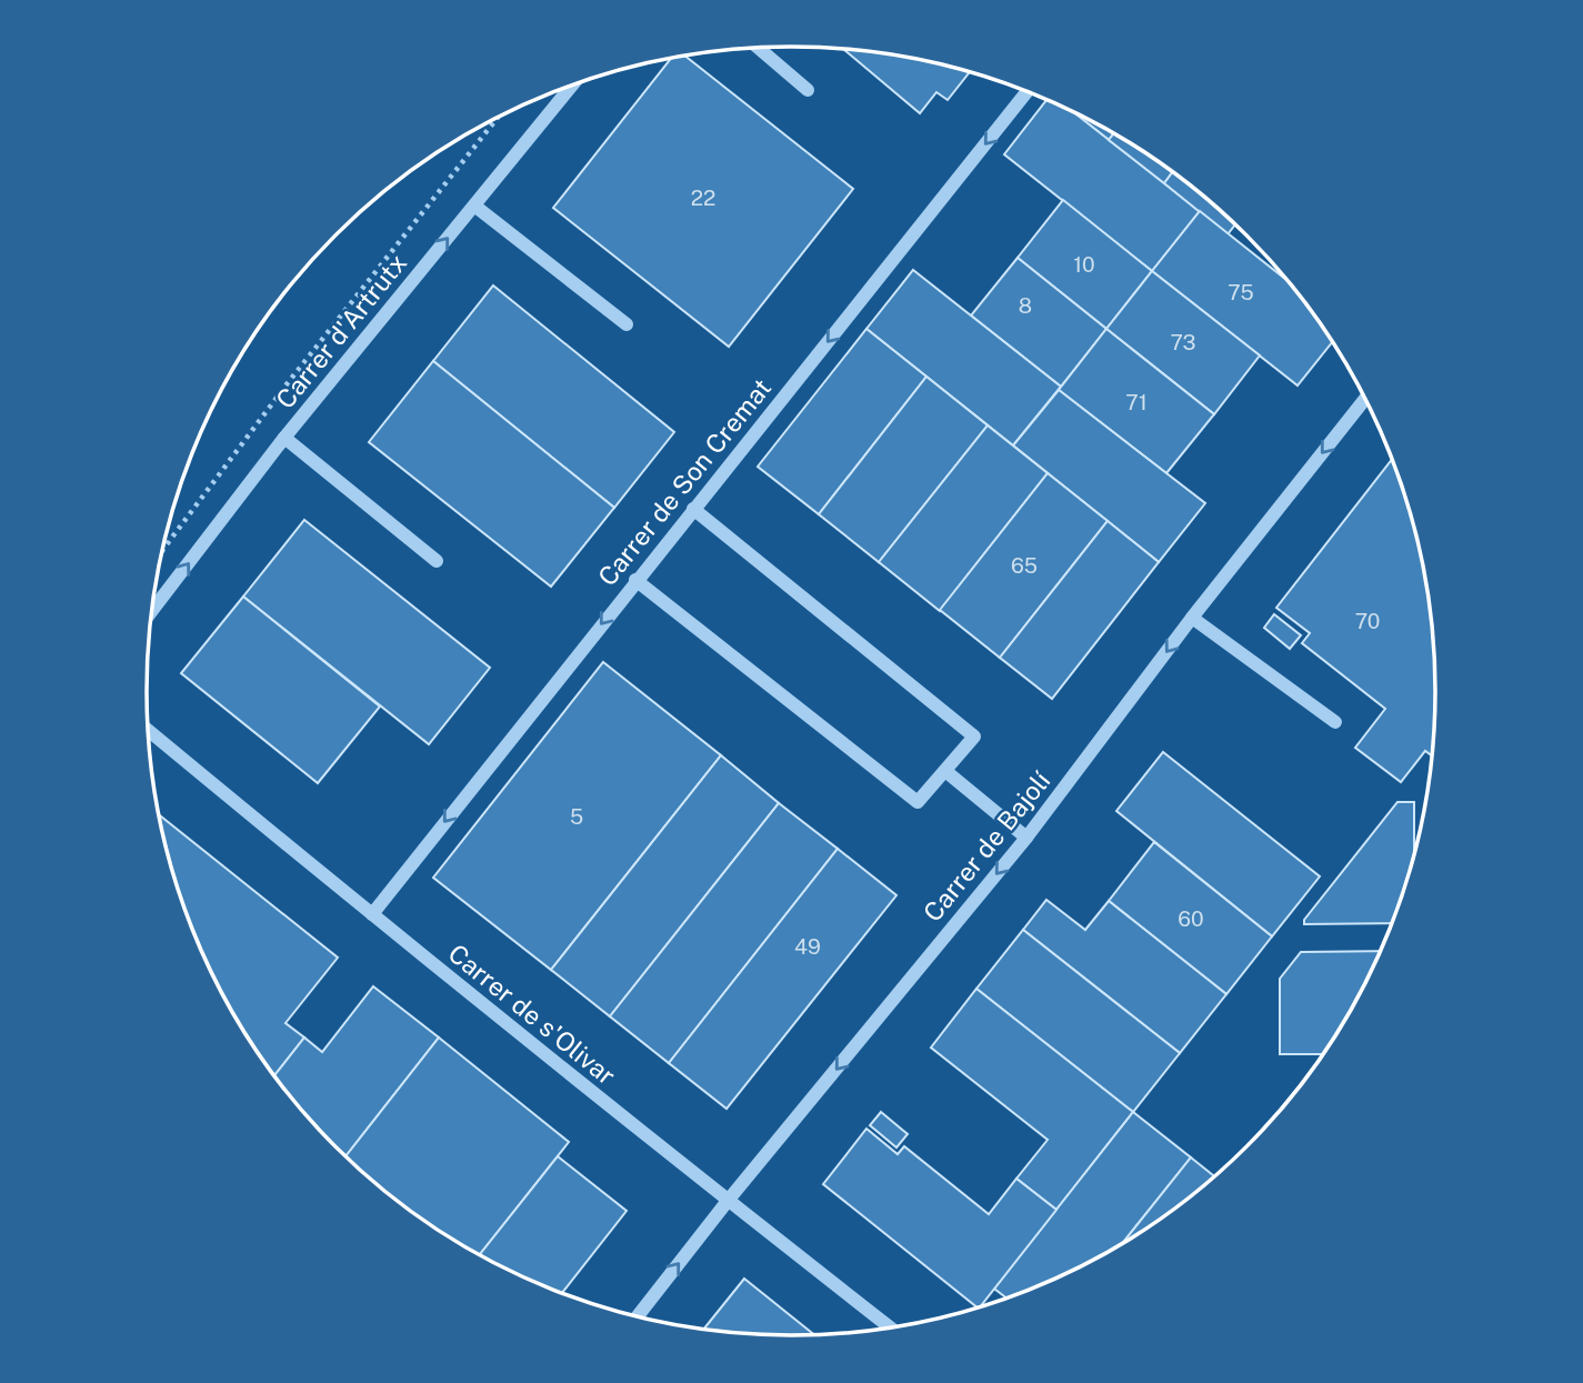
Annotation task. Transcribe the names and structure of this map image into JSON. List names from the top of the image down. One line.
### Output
{"streets":{"street":["Carrer d'Artrutx","Carrer de Son Cremat","Carrer de Bajolí","Carrer de s'Olivar"]},"crossings":[["Carrer de Son Cremat","Carrer de s'Olivar"],["Carrer de Bajolí","Carrer de s'Olivar"]],"one_way":["Carrer d'Artrutx","Carrer de Son Cremat"],"house_numbers":["22","10","75","8","73","71","65","70","5","60","49"]}
